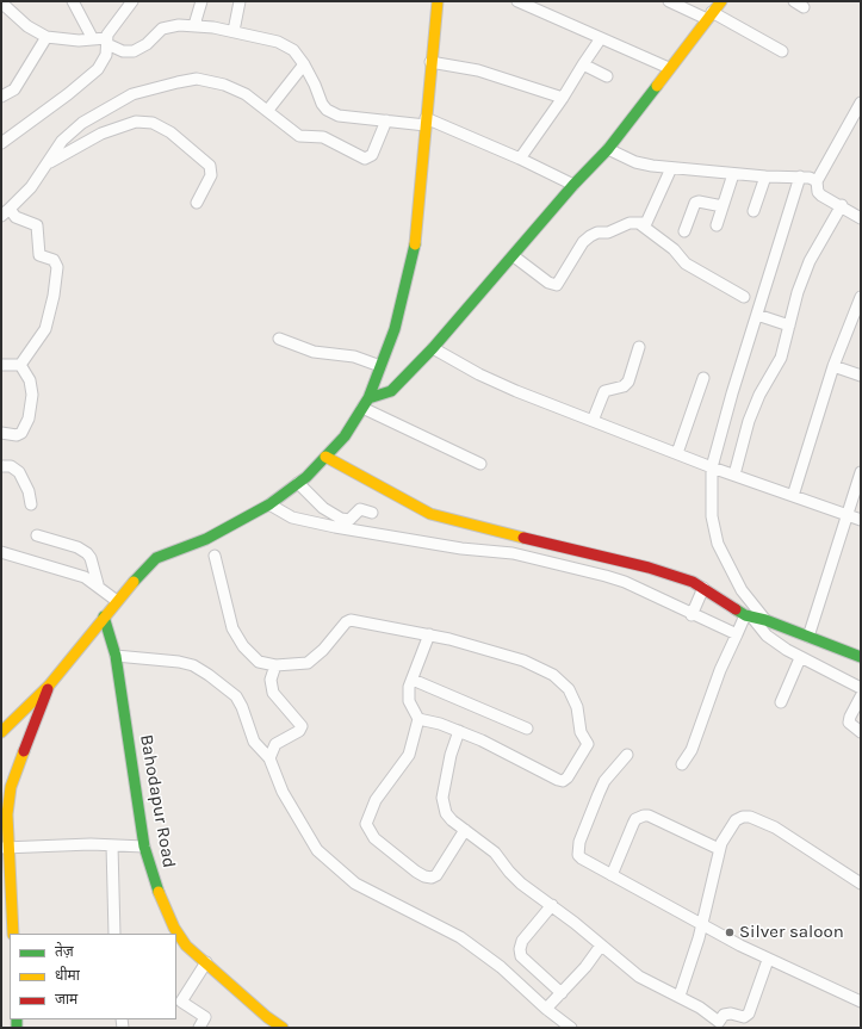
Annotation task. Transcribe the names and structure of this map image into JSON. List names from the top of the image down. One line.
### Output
{"streets":{"main road":["Bahodapur Road"]},"places":["Silver saloon"],"legend":["तेज़","धीमा","जाम"]}
